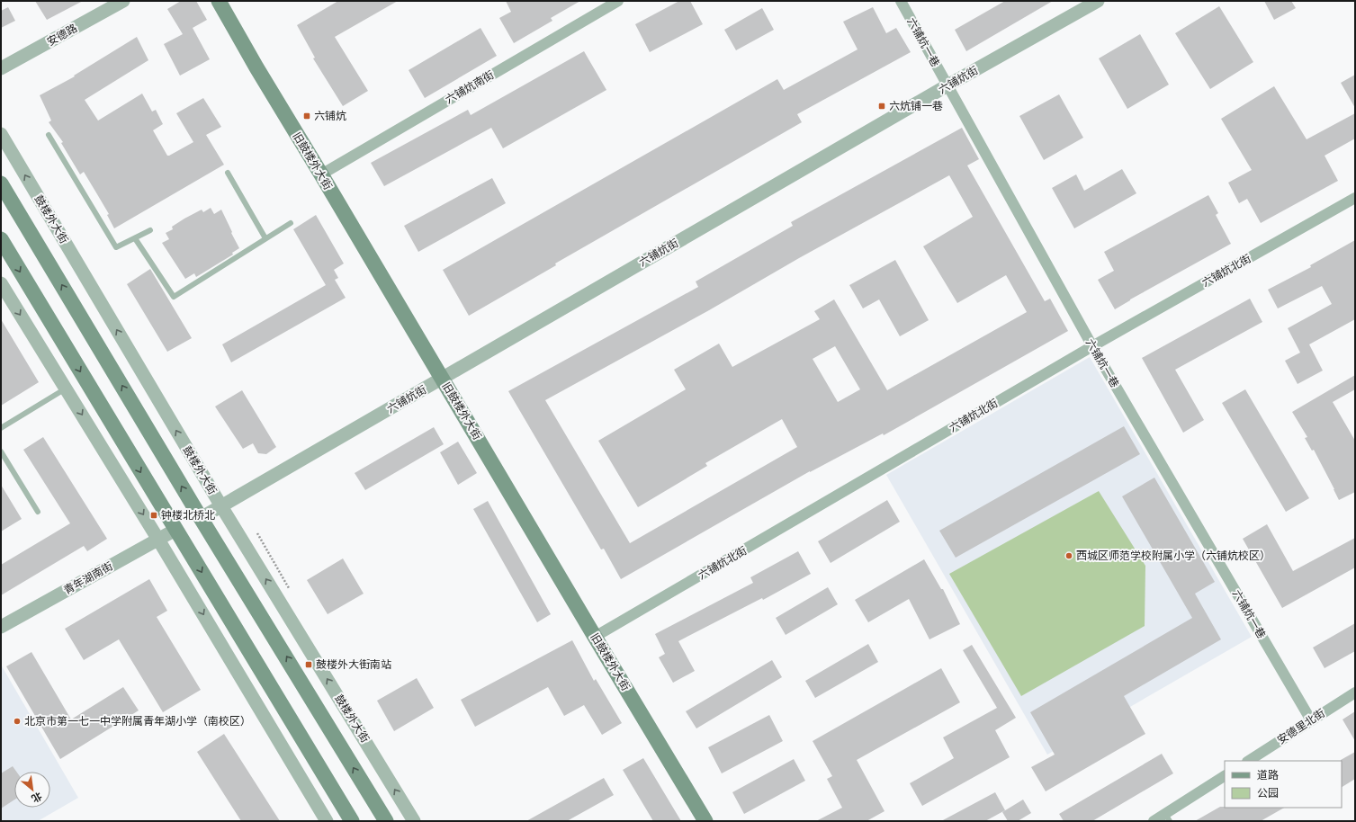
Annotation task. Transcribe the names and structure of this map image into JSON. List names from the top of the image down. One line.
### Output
{"streets":{"main road":["旧鼓楼外大街"],"street":["安德路","六铺炕一巷","六铺炕街","六铺炕南街","鼓楼外大街","六铺炕北街","青年湖南街","安德里北街"]},"crossings":[["六铺炕一巷","六铺炕街"],["六铺炕一巷","六铺炕北街"],["六铺炕一巷","安德里北街"],["六铺炕街","旧鼓楼外大街"],["六铺炕街","鼓楼外大街"],["六铺炕南街","旧鼓楼外大街"],["旧鼓楼外大街","六铺炕北街"]],"places":{"transit":["六炕铺一巷","六铺炕","钟楼北桥北","鼓楼外大街南站"],"other":["西城区师范学校附属小学（六铺炕校区）","北京市第一七一中学附属青年湖小学（南校区）"]},"legend":["道路","公园"],"north":"bottom right"}
